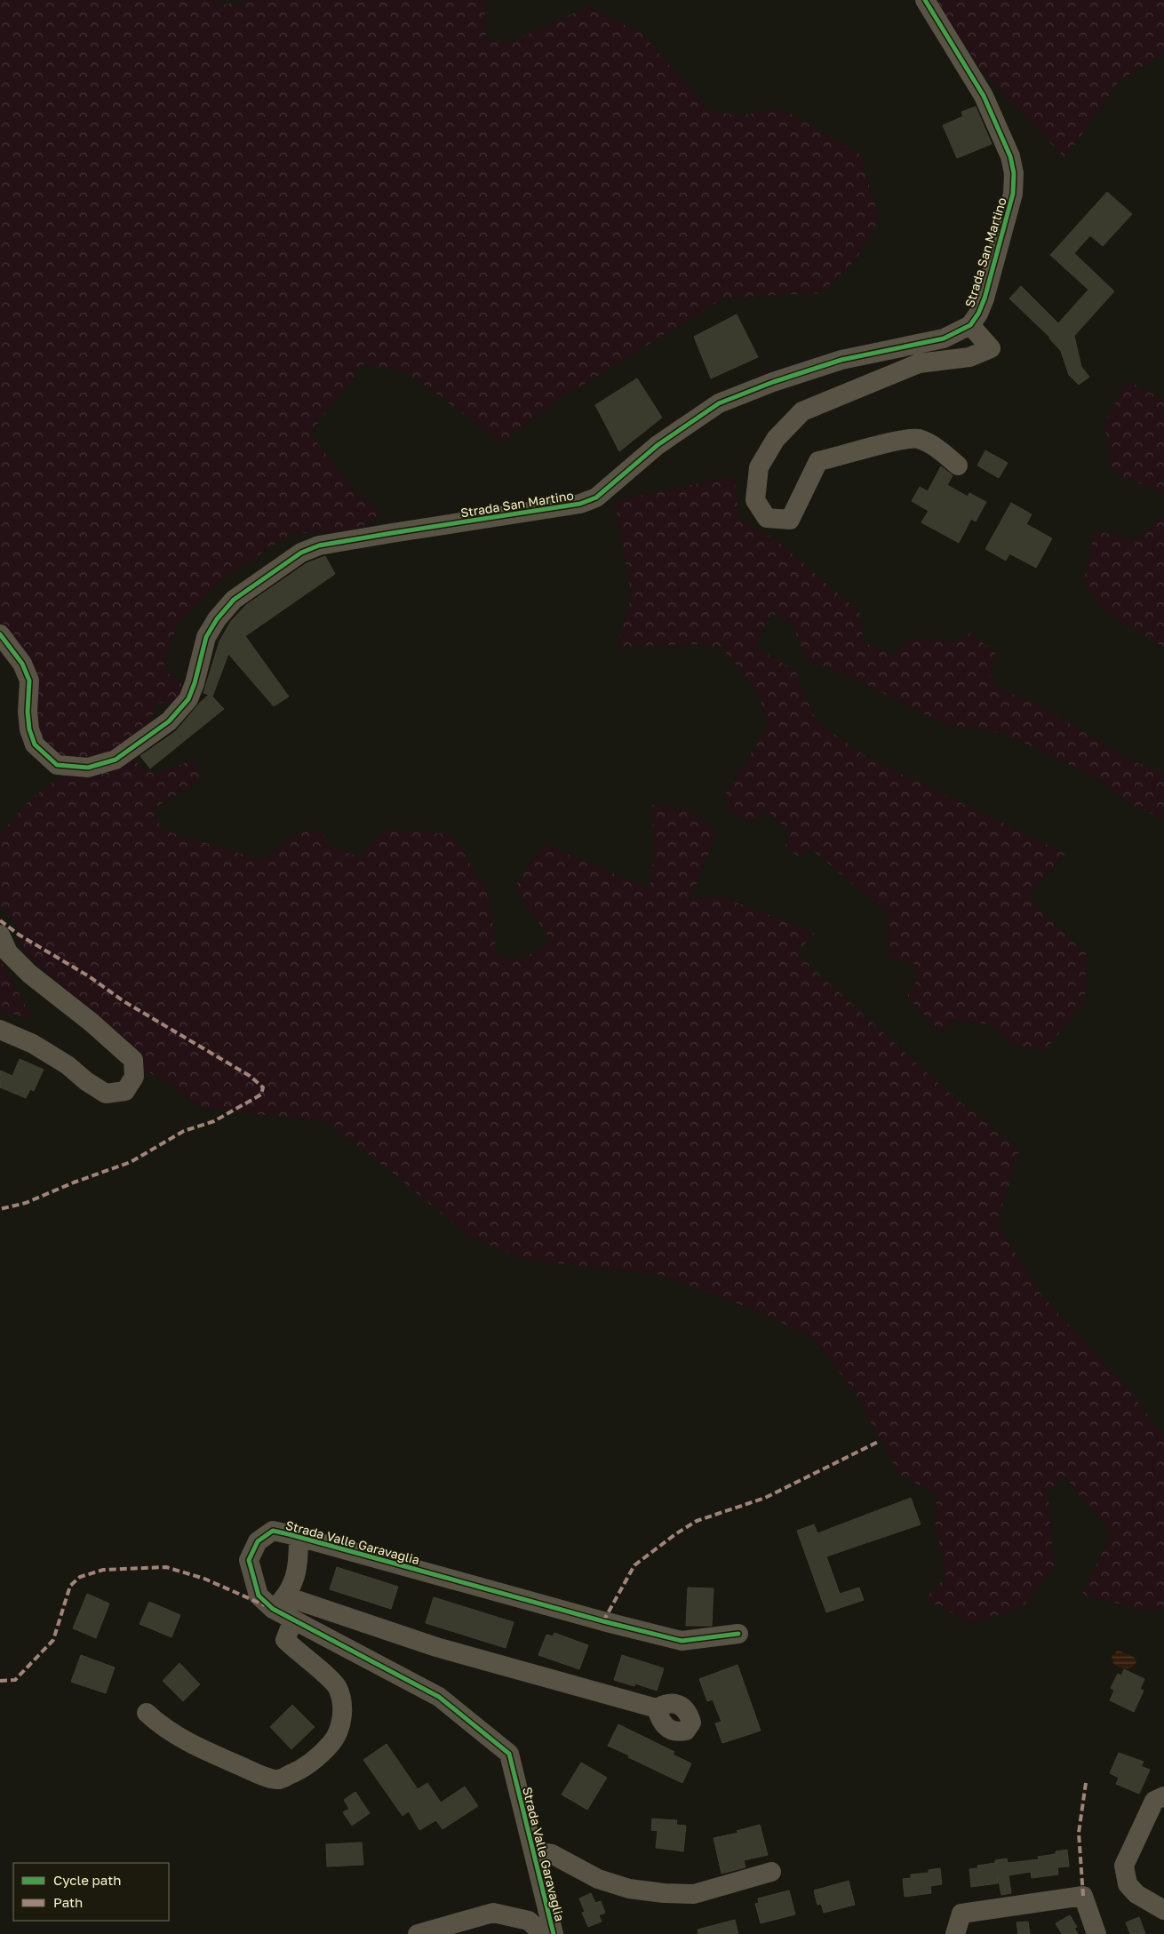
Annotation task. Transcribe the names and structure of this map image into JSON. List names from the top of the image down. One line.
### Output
{"streets":{"street":["Strada San Martino","Strada Valle Garavaglia"]},"legend":["Cycle path","Path"]}
